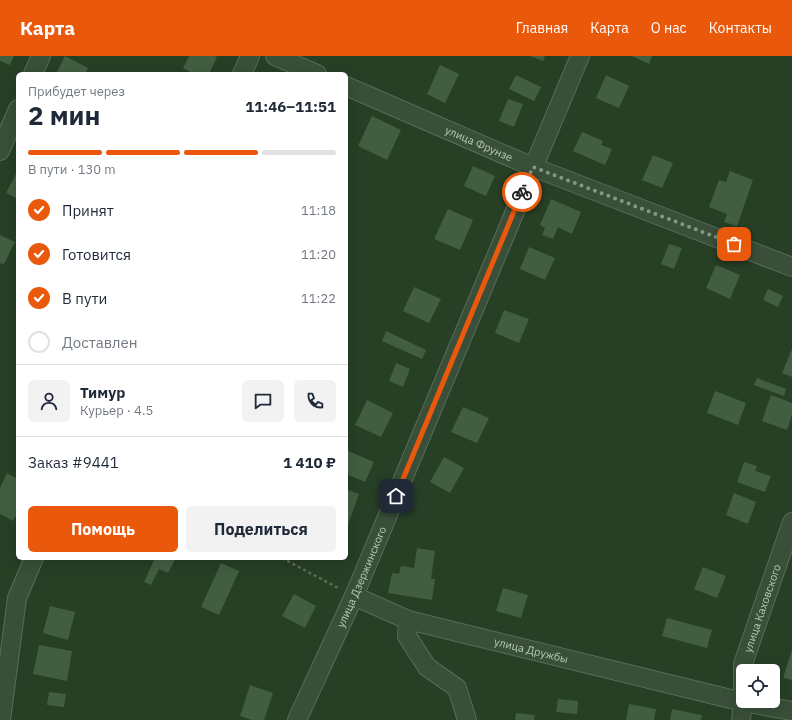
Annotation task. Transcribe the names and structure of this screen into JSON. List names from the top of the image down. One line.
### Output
{"streets":{"street":["улица Фрунзе","улица Дзержинского","улица Каховского","улица Дружбы"]},"crossings":[["улица Фрунзе","улица Дзержинского"],["улица Дзержинского","улица Дружбы"]],"page":{"header":"Карта","nav":["Главная","Карта","О нас","Контакты"],"heading":["2 мин","Прибудет через","11:46–11:51"],"panel":["Тимур","Курьер · 4.5","Заказ #9441","1 410 ₽"],"bar":"В пути · 130 m","list":[["Принят","11:18"],["Готовится","11:20"],["В пути","11:22"],"Доставлен"],"buttons":["Помощь","Поделиться"]}}
